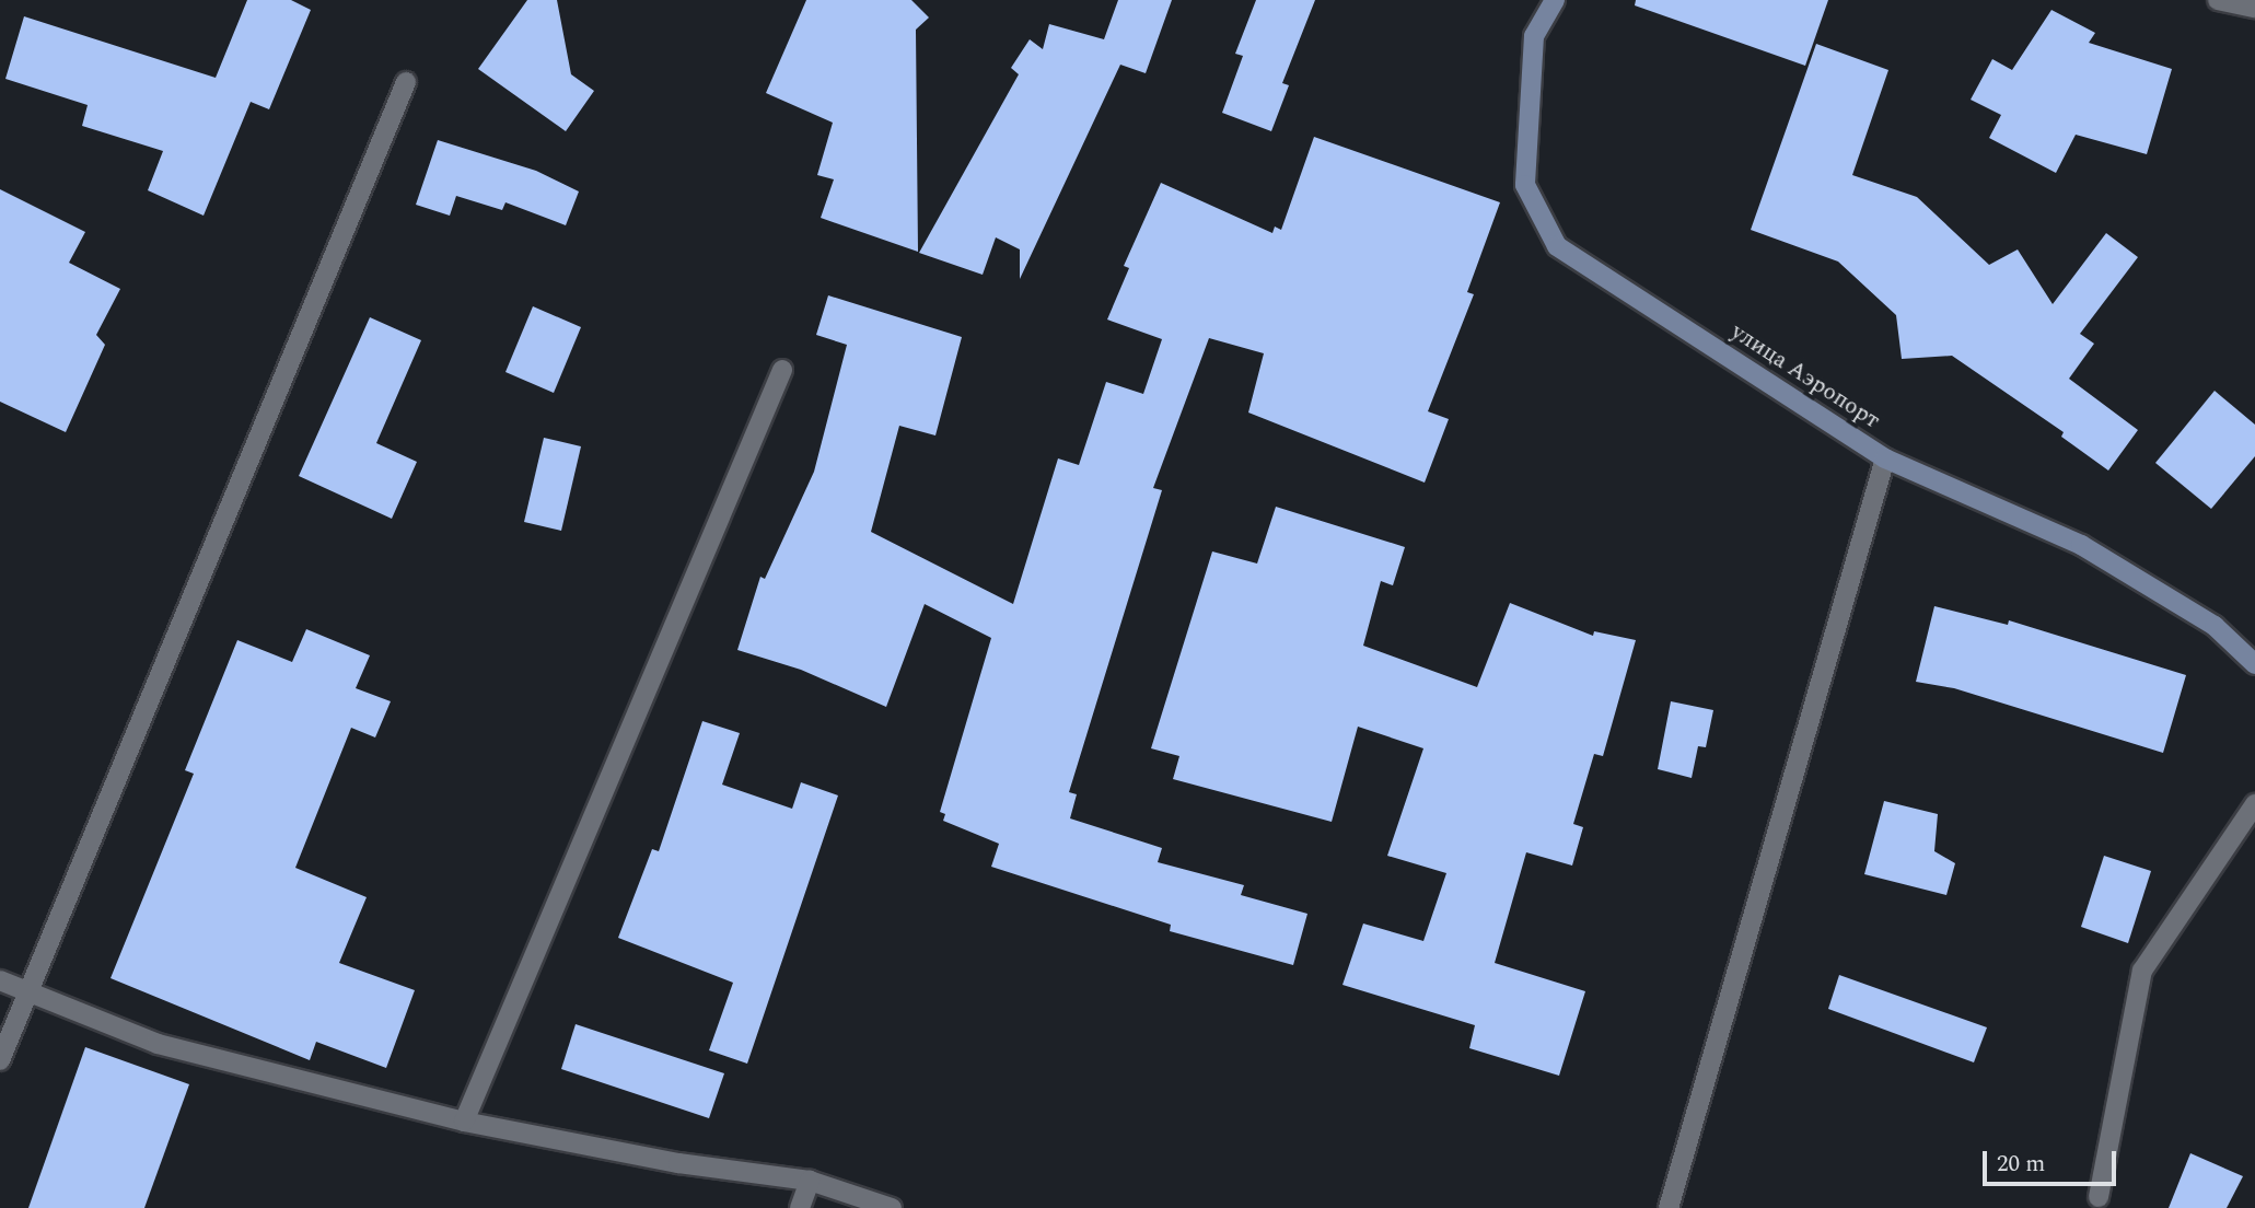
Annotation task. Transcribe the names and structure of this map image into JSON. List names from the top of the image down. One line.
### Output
{"streets":{"main road":["улица Аэропорт"]},"scale_bar":"20 m"}
